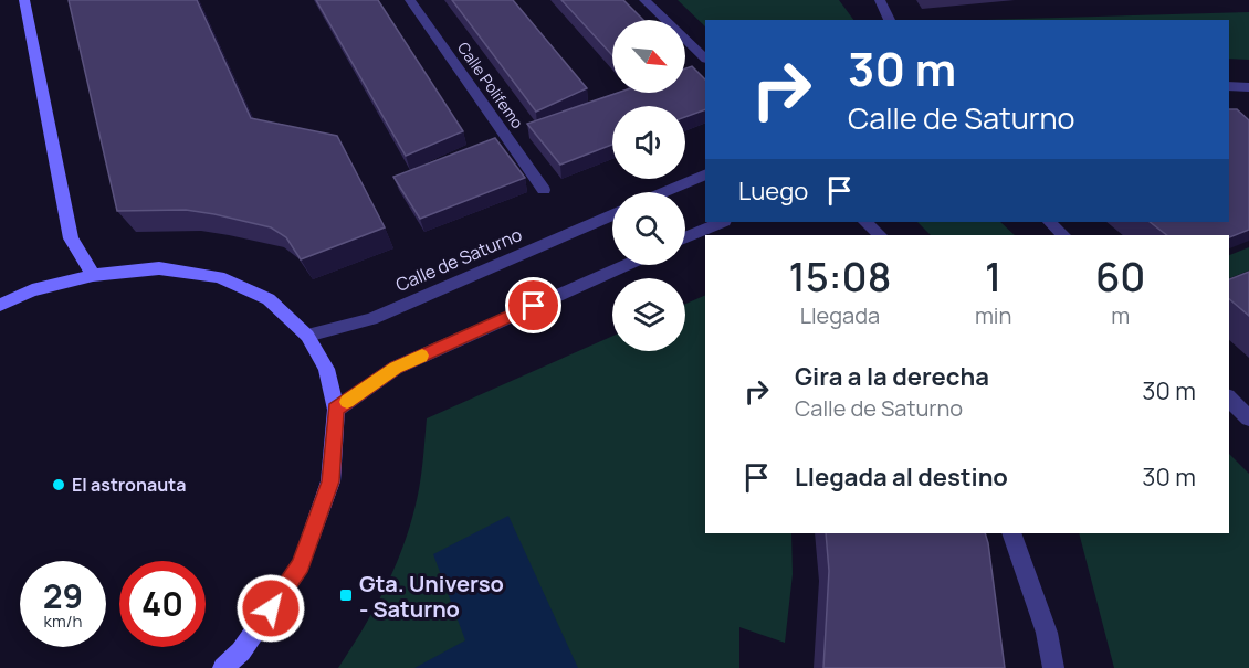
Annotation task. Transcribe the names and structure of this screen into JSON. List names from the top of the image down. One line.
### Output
{"streets":{"street":["Calle Polifemo","Calle de Saturno"]},"places":{"other":["El astronauta"],"transit":["Gta. Universo - Saturno"]},"north":"bottom right","page":{"turn":["30 m","Calle de Saturno"],"then":"Luego","eta":["15:08","Llegada","1","min","60","m"],"list":[{"name":"Gira a la derecha","note":"Calle de Saturno","value":"30 m"},{"name":"Llegada al destino","value":"30 m"}],"speed":"29 km/h","limit":"40"}}
